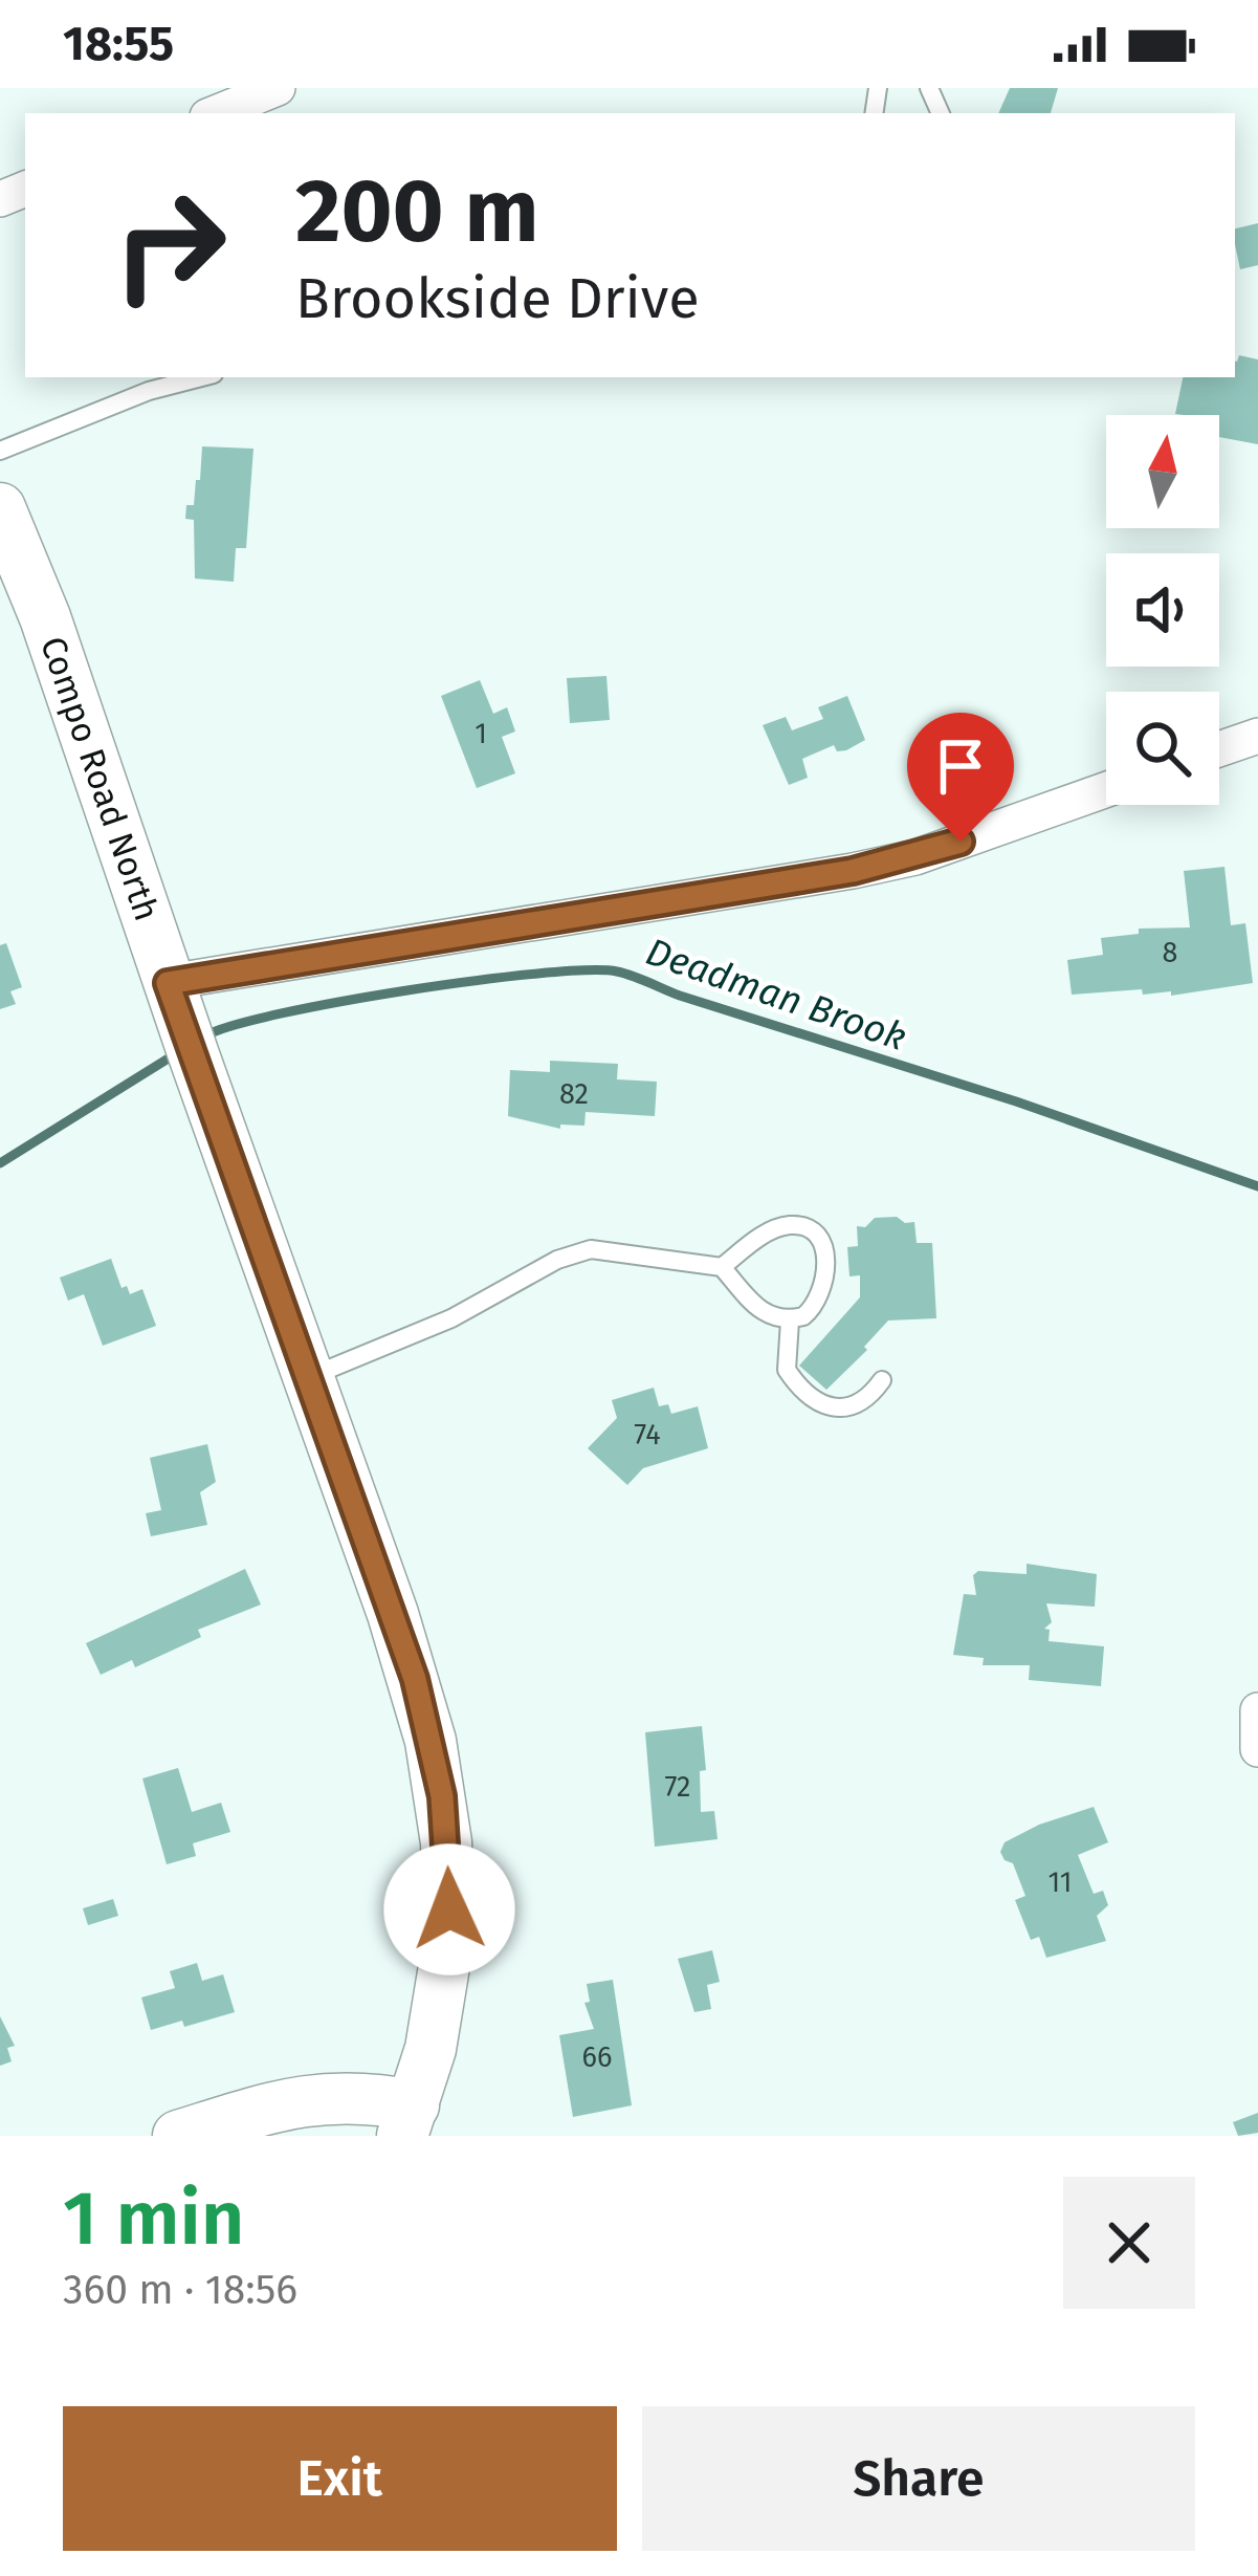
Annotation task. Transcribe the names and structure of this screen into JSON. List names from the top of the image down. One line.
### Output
{"streets":{"main road":["Compo Road North"]},"water":["Deadman Brook"],"house_numbers":["1","8","82","74","72","11","66"],"north":"top","page":{"status":"18:55","turn":["200 m","Brookside Drive"],"heading":["1 min","360 m · 18:56"],"buttons":["Exit","Share"]}}
